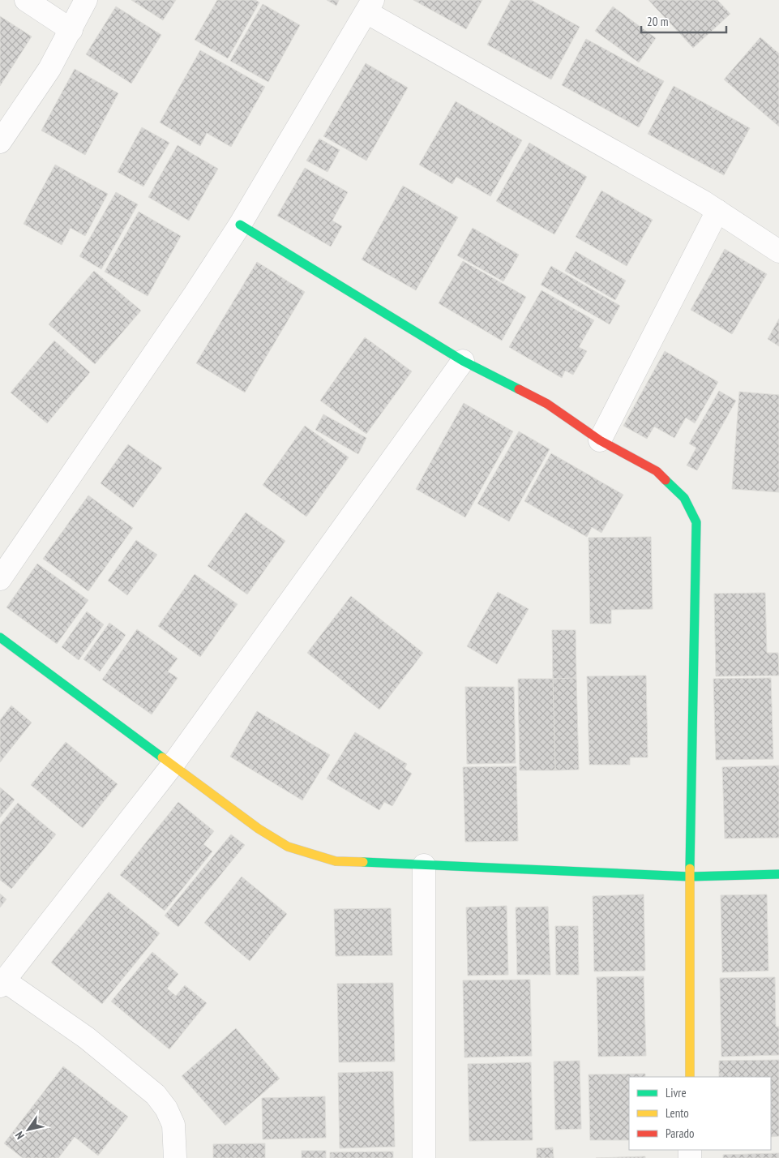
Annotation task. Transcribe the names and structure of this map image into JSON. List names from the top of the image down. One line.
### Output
{"legend":["Livre","Lento","Parado"],"scale_bar":"20 m","north":"bottom left"}
